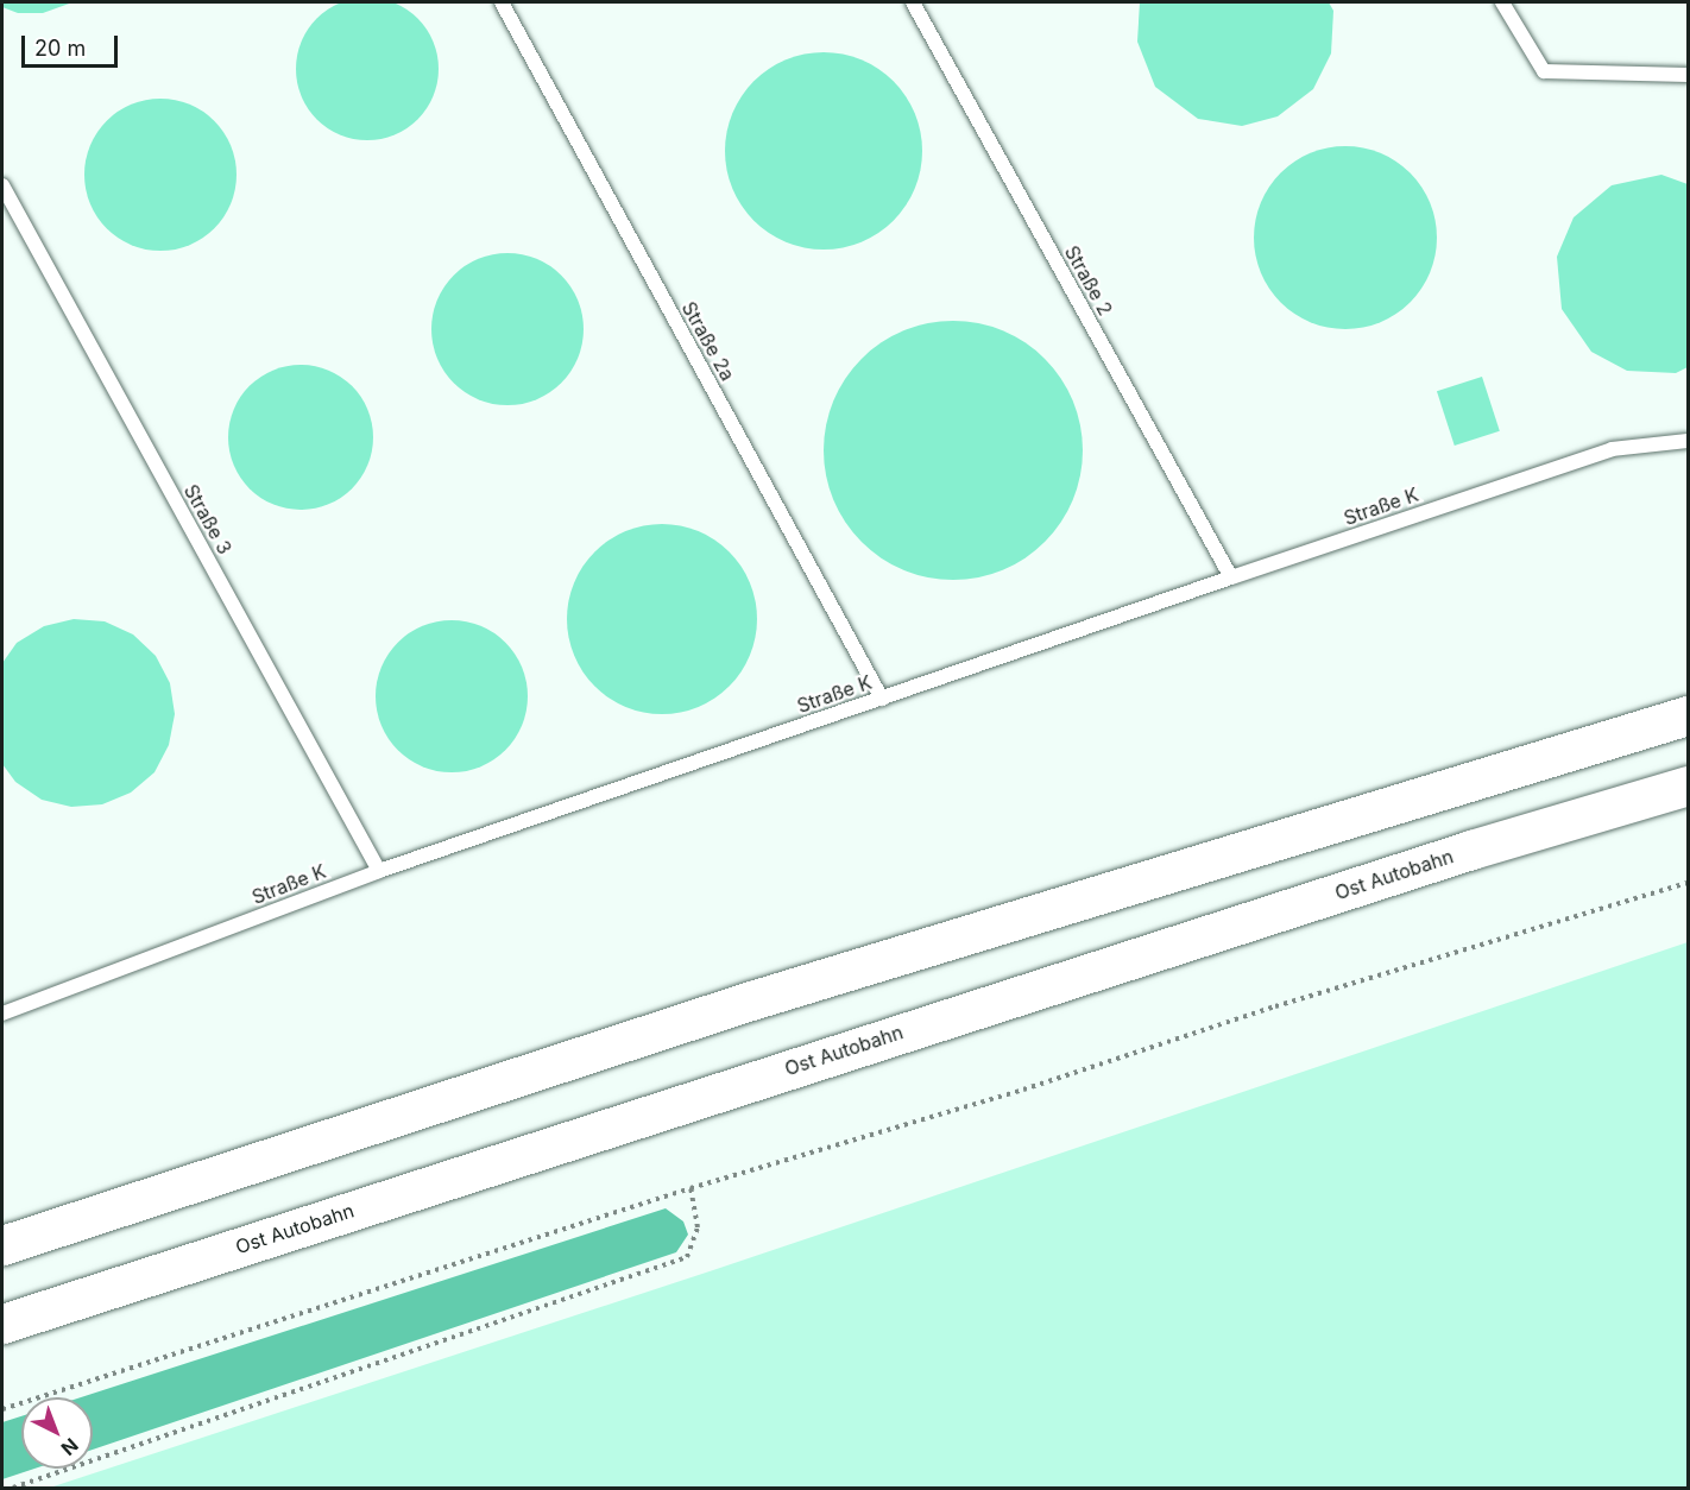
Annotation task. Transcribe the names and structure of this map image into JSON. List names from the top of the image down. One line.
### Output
{"streets":{"highway":["Ost Autobahn"],"lane":["Straße 2","Straße 2a","Straße K","Straße 3"]},"crossings":[["Straße 2","Straße K"],["Straße 2a","Straße K"],["Straße K","Straße 3"]],"scale_bar":"20 m","north":"bottom right"}
